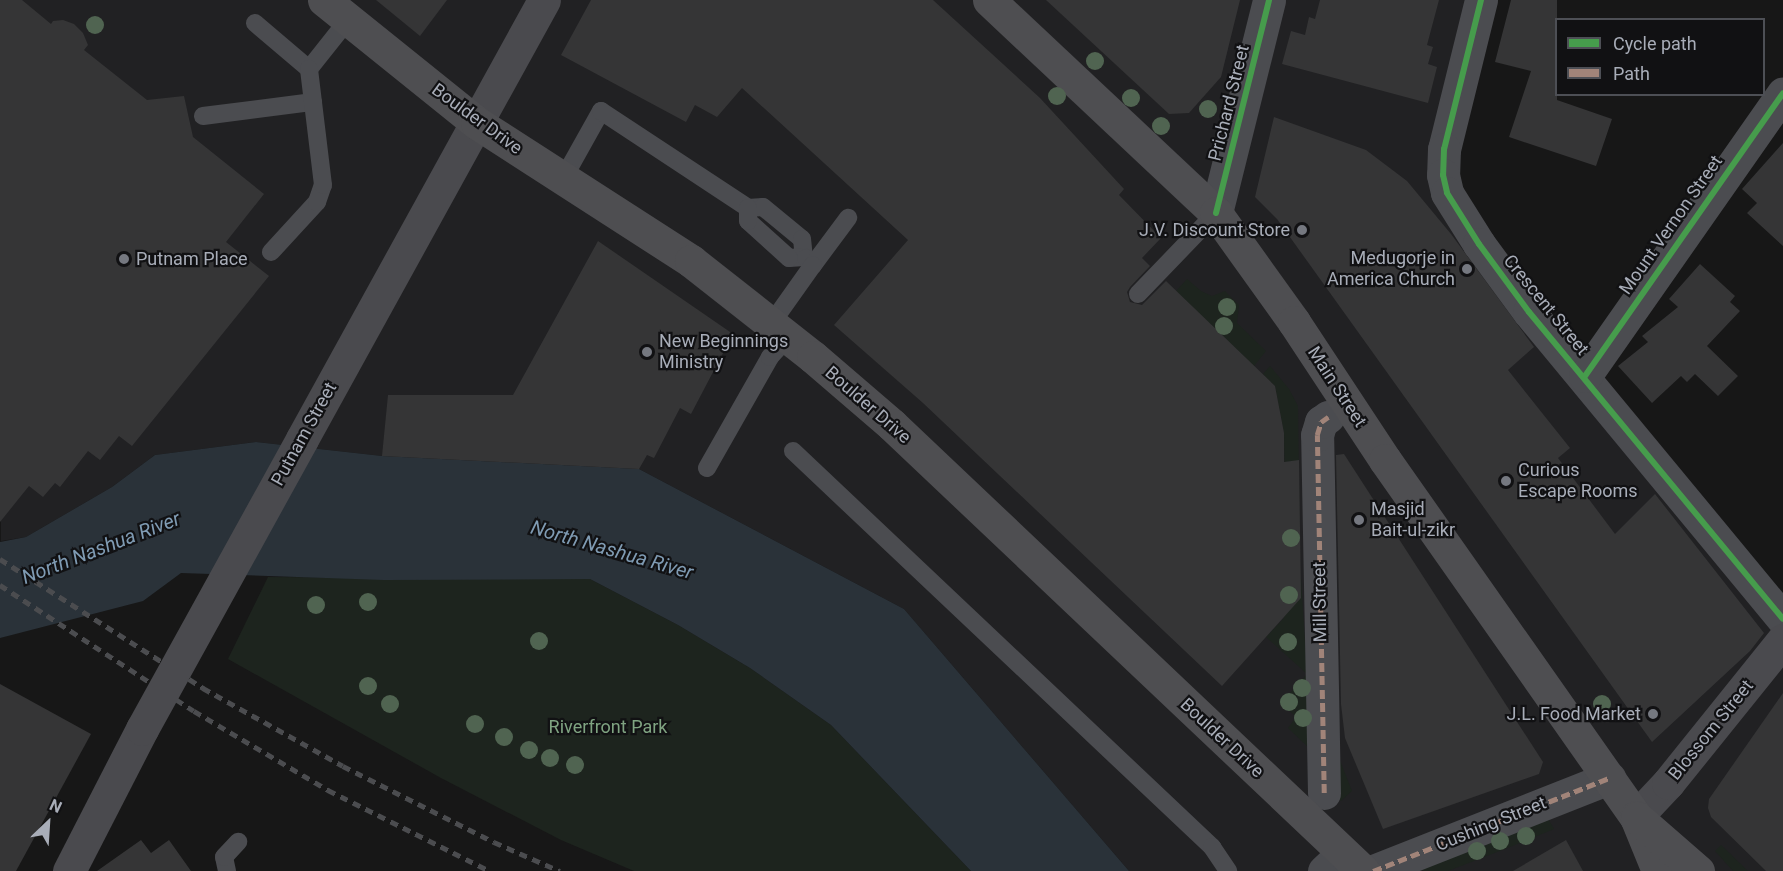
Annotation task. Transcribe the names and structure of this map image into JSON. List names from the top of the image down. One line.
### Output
{"streets":{"highway":["Boulder Drive","Main Street"],"main road":["Putnam Street","Blossom Street"],"street":["Prichard Street","Mount Vernon Street","Crescent Street","Mill Street","Cushing Street"]},"crossings":[["Prichard Street","Main Street"],["Boulder Drive","Putnam Street"],["Mount Vernon Street","Crescent Street"],["Main Street","Blossom Street"],["Main Street","Cushing Street"]],"water":["North Nashua River"],"parks":["Riverfront Park"],"places":["J.V. Discount Store","Putnam Place","Medugorje in America Church","New Beginnings Ministry","Curious Escape Rooms","Masjid Bait-ul-zikr","J.L. Food Market"],"legend":["Cycle path","Path"],"north":"top right"}
